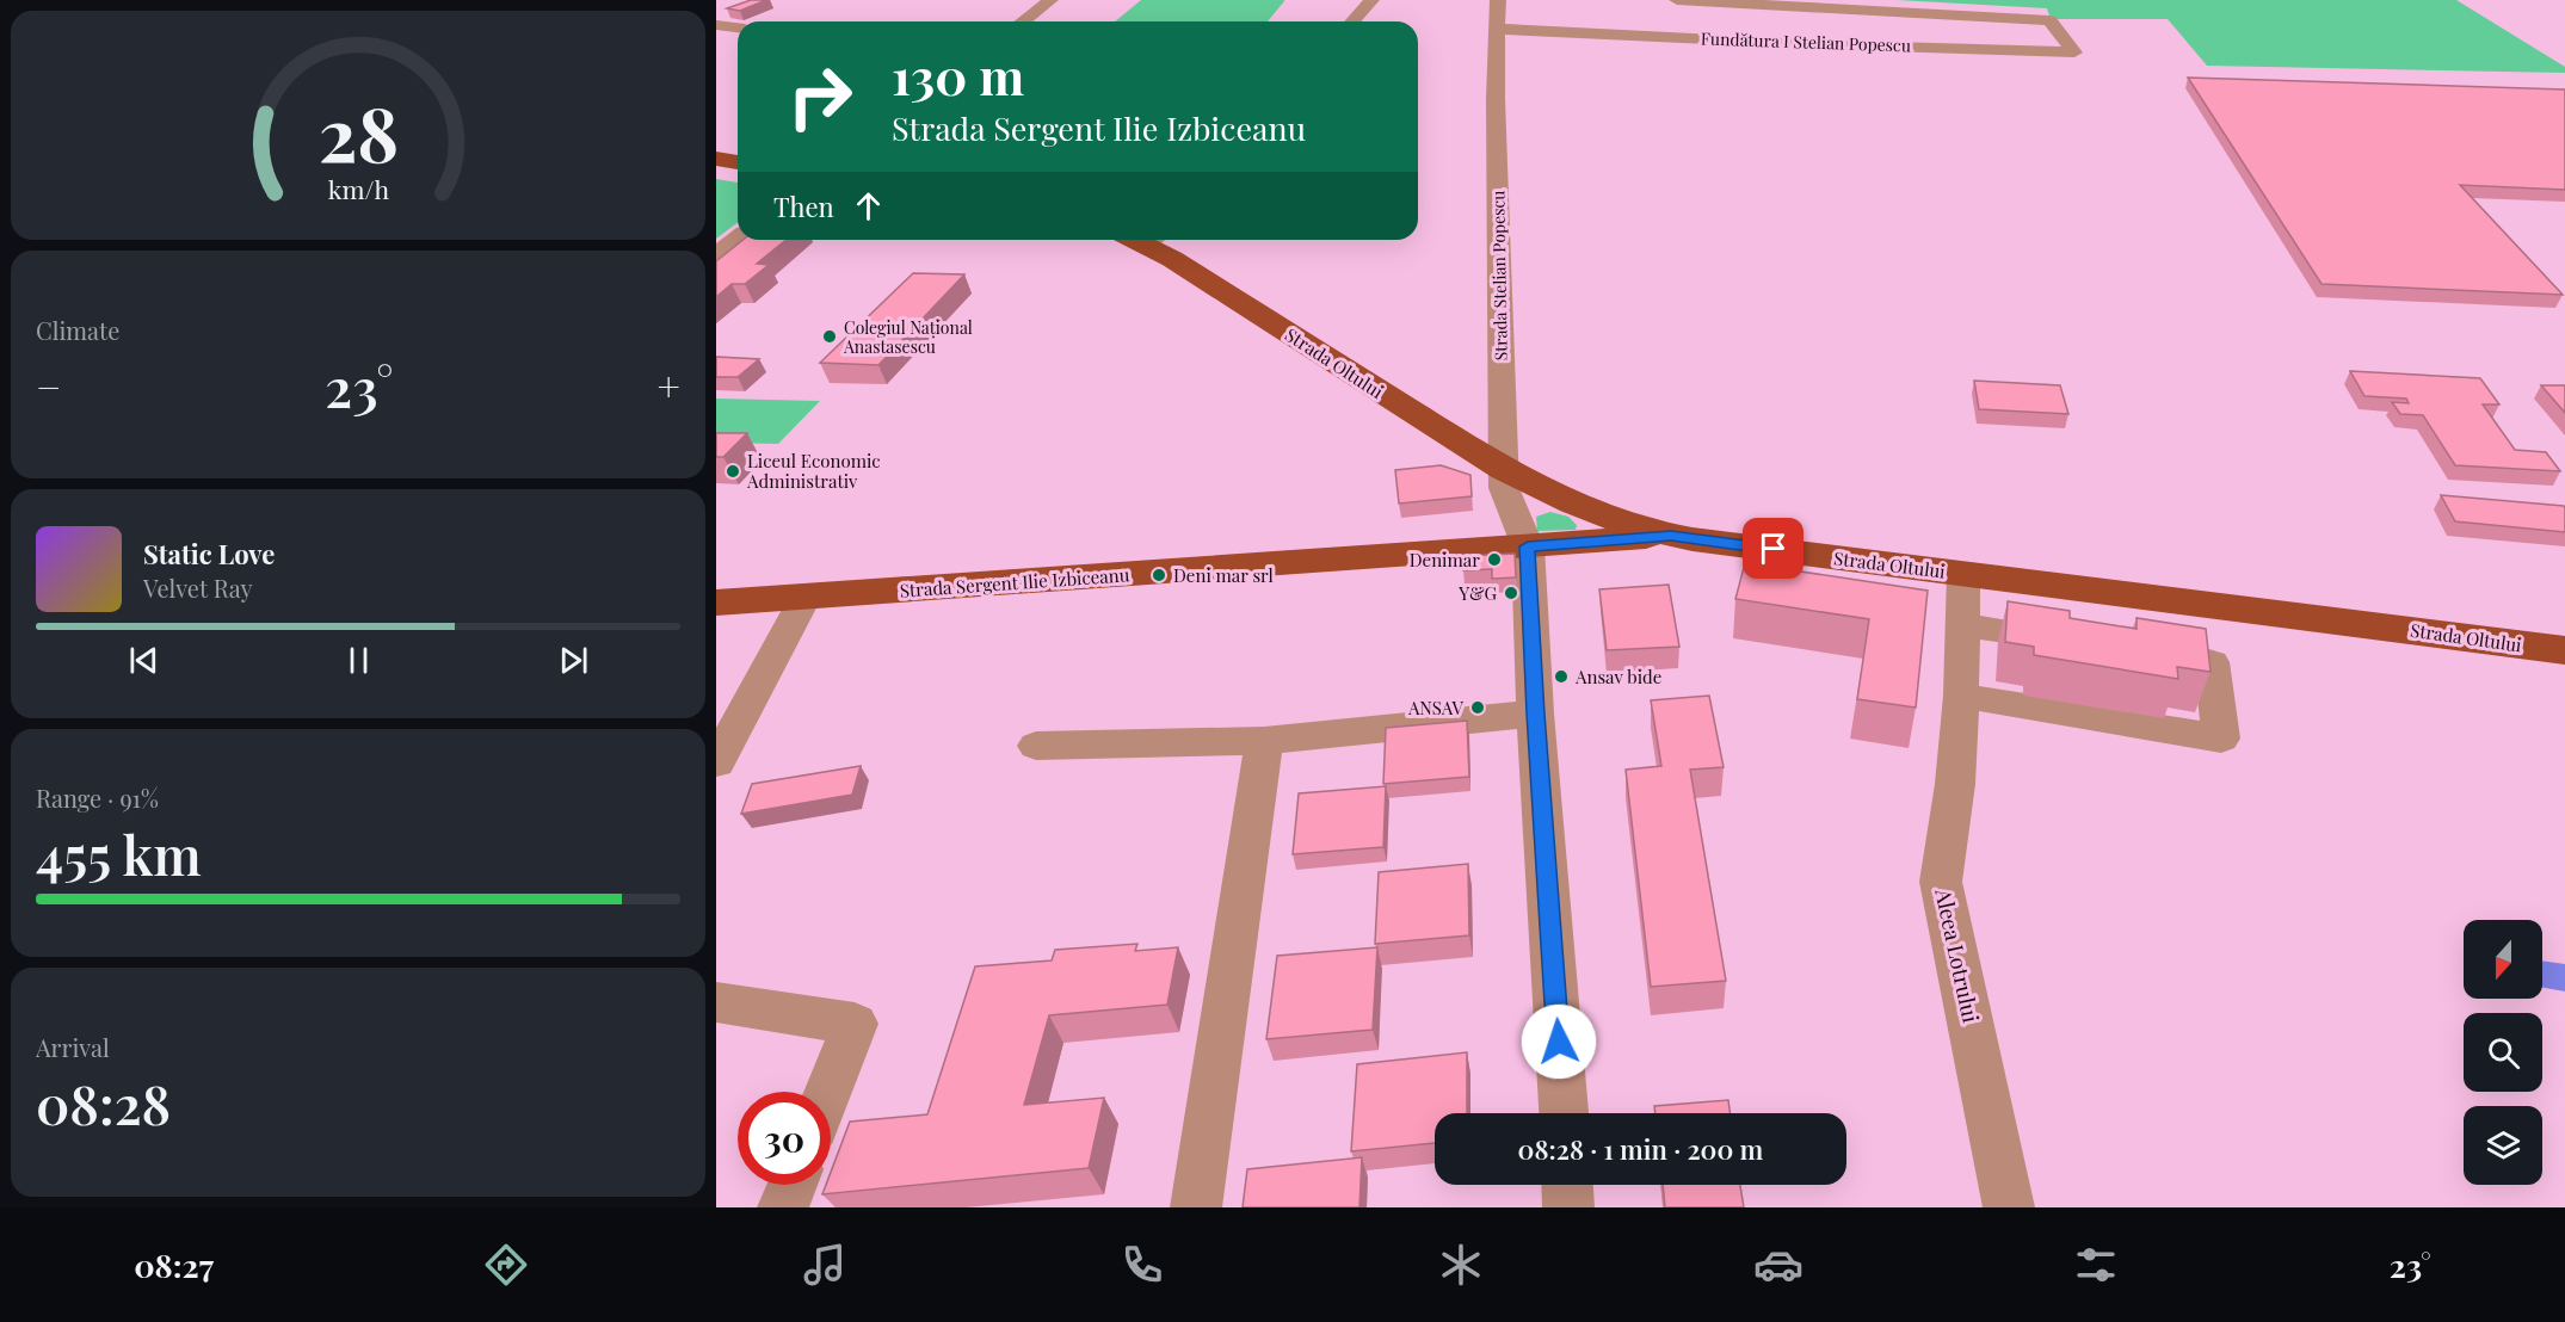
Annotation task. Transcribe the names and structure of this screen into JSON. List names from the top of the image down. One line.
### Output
{"streets":{"main road":["Strada Oltului","Strada Sergent Ilie Izbiceanu"],"street":["Fundătura I Stelian Popescu","Strada Stelian Popescu","Aleea Lotrului"]},"crossings":[["Fundătura I Stelian Popescu","Strada Stelian Popescu"],["Strada Stelian Popescu","Strada Oltului"],["Strada Stelian Popescu","Strada Sergent Ilie Izbiceanu"],["Strada Oltului","Strada Sergent Ilie Izbiceanu"],["Strada Oltului","Aleea Lotrului"]],"places":["Colegiul Național Anastasescu","Liceul Economic Administrativ","Denimar","Deni mar srl","Y&G","Ansav bide","ANSAV"],"north":"bottom","page":{"turn":["130 m","Strada Sergent Ilie Izbiceanu"],"then":"Then","tile":["Climate",["Range · 91%","455 km"],["Arrival","08:28"]],"heat":["−","23°","+"],"song":["Static Love","Velvet Ray"],"limit":"30","trip":"08:28 · 1 min · 200 m","tabs":["08:27","23°"],"gauge":["28","km/h"]}}
